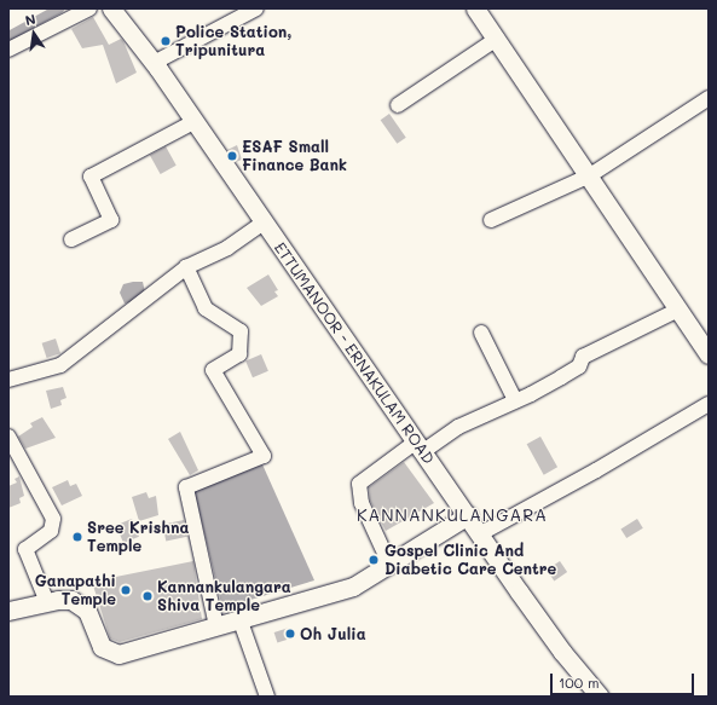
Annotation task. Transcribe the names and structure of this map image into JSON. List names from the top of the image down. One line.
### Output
{"streets":{"main road":["ETTUMANOOR - ERNAKULAM ROAD"]},"districts":["KANNANKULANGARA"],"places":["Police Station, Tripunitura","ESAF Small Finance Bank","Sree Krishna Temple","Gospel Clinic And Diabetic Care Centre","Ganapathi Temple","Kannankulangara Shiva Temple","Oh Julia"],"scale_bar":"100 m","north":"top"}
